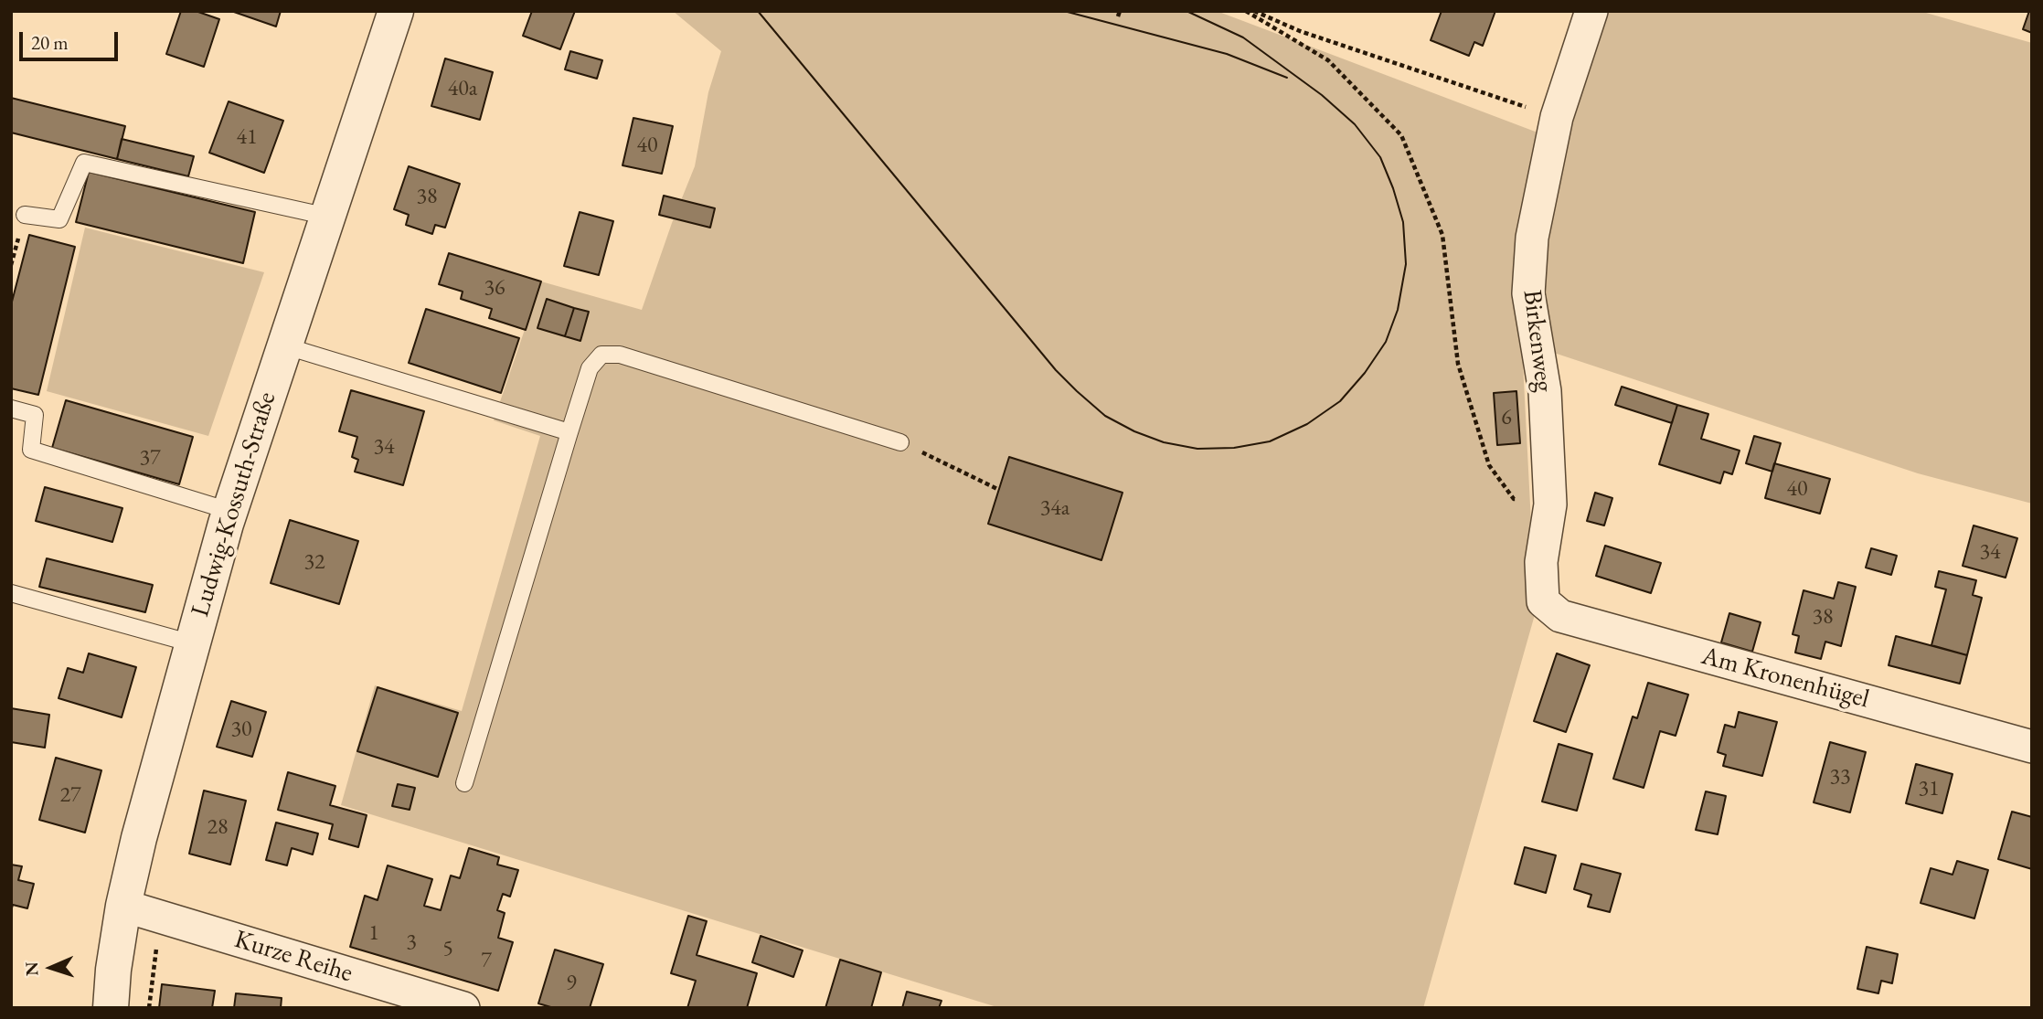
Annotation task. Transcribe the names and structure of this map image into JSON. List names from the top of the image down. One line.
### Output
{"streets":{"street":["Birkenweg","Ludwig-Kossuth-Straße","Am Kronenhügel","Kurze Reihe"]},"crossings":[["Birkenweg","Am Kronenhügel"],["Ludwig-Kossuth-Straße","Kurze Reihe"]],"house_numbers":["40a","41","40","38","36","6","34","37","40","34a","34","32","38","30","33","31","27","28","1","3","5","7","9"],"scale_bar":"20 m","north":"left"}
